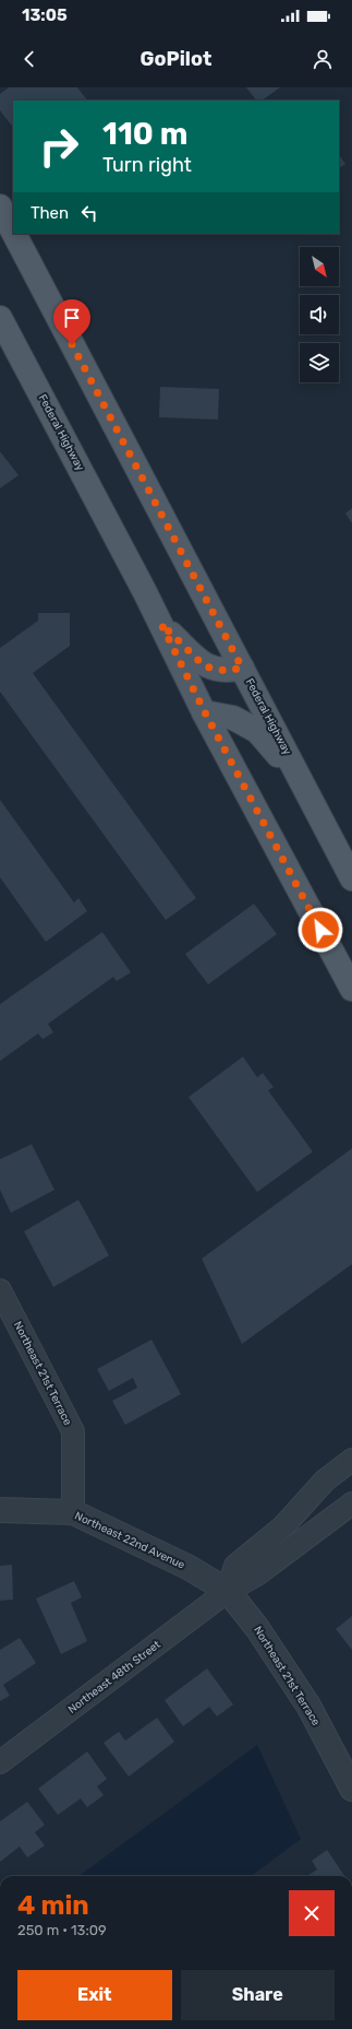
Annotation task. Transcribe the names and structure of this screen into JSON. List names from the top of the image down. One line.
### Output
{"streets":{"main road":["Federal Highway"],"street":["Northeast 21st Terrace","Northeast 22nd Avenue","Northeast 48th Street"]},"crossings":[["Northeast 21st Terrace","Northeast 22nd Avenue"],["Northeast 21st Terrace","Northeast 48th Street"],["Northeast 22nd Avenue","Northeast 48th Street"]],"north":"bottom right","page":{"status":"13:05","header":"GoPilot","turn":["110 m","Turn right"],"then":"Then","heading":["4 min","250 m · 13:09"],"buttons":["Exit","Share"]}}
